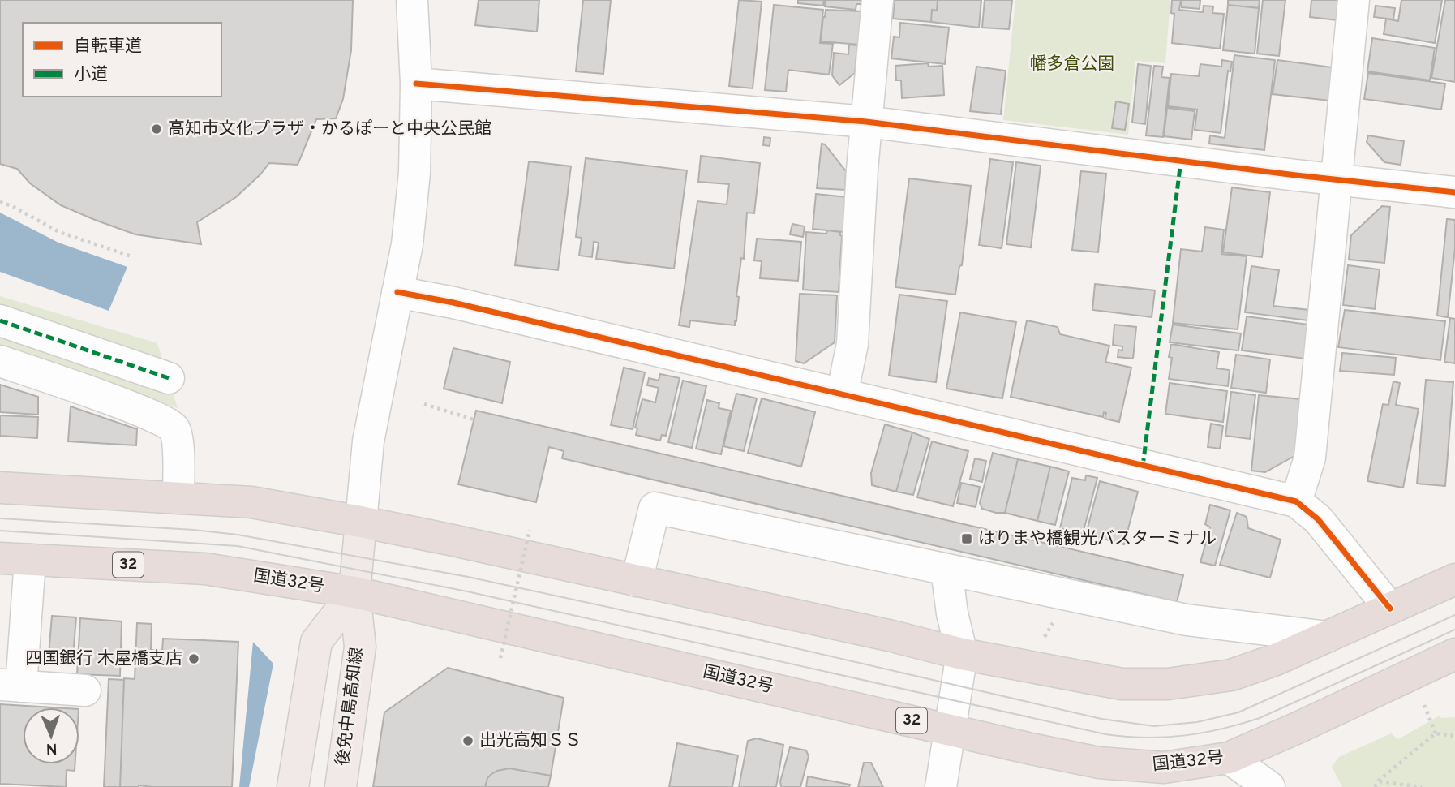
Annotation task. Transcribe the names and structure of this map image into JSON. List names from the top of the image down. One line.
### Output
{"streets":{"highway":["32","国道32号"],"main road":["後免中島高知線"]},"crossings":[["国道32号","後免中島高知線"]],"parks":["幡多倉公園"],"places":{"other":["高知市文化プラザ・かるぽーと中央公民館","四国銀行 木屋橋支店","出光高知ＳＳ"],"transit":["はりまや橋観光バスターミナル"]},"legend":["自転車道","小道"],"north":"bottom"}
